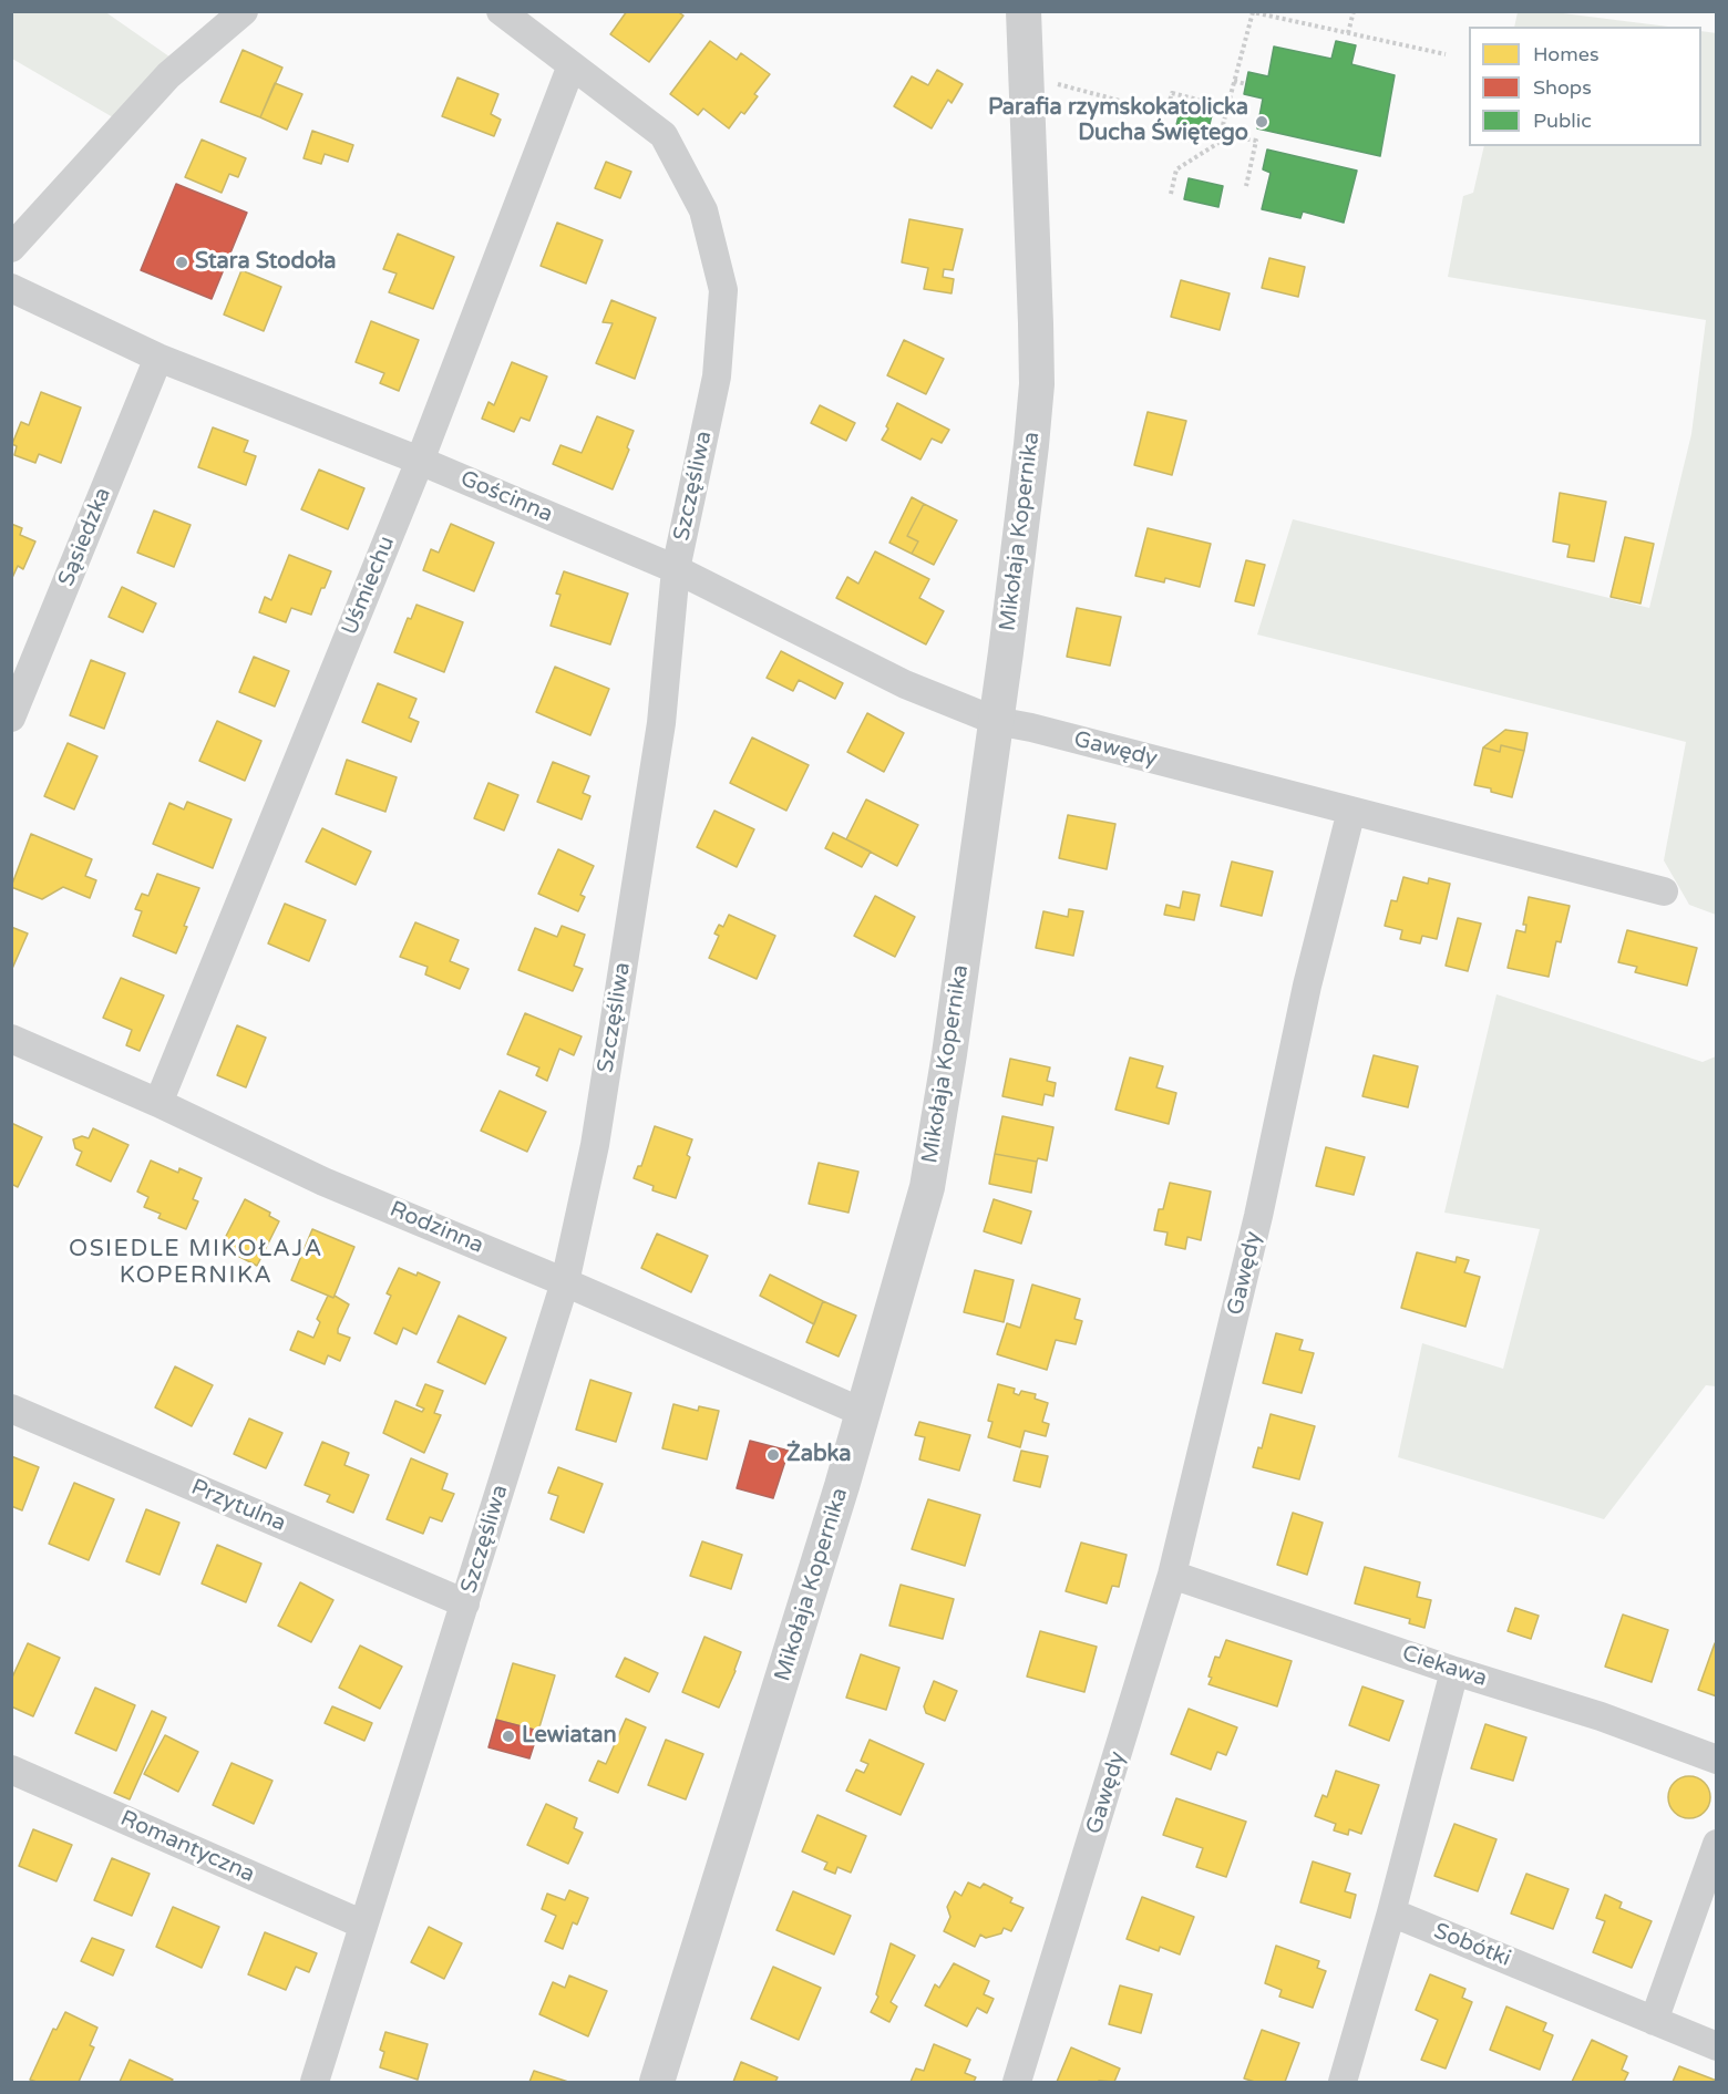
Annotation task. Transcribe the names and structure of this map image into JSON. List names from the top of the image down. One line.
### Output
{"streets":{"street":["Szczęśliwa","Gościnna","Mikołaja Kopernika","Sąsiedzka","Uśmiechu","Gawędy","Rodzinna","Przytulna","Ciekawa","Romantyczna","Sobótki"]},"crossings":[["Szczęśliwa","Gościnna"],["Szczęśliwa","Uśmiechu"],["Szczęśliwa","Rodzinna"],["Szczęśliwa","Przytulna"],["Szczęśliwa","Romantyczna"],["Gościnna","Mikołaja Kopernika"],["Gościnna","Sąsiedzka"],["Gościnna","Uśmiechu"],["Gościnna","Gawędy"],["Mikołaja Kopernika","Gawędy"],["Mikołaja Kopernika","Rodzinna"],["Uśmiechu","Rodzinna"],["Gawędy","Ciekawa"]],"districts":["OSIEDLE MIKOŁAJA KOPERNIKA"],"places":["Parafia rzymskokatolicka Ducha Świętego","Stara Stodoła","Żabka","Lewiatan"],"legend":["Homes","Shops","Public"]}
